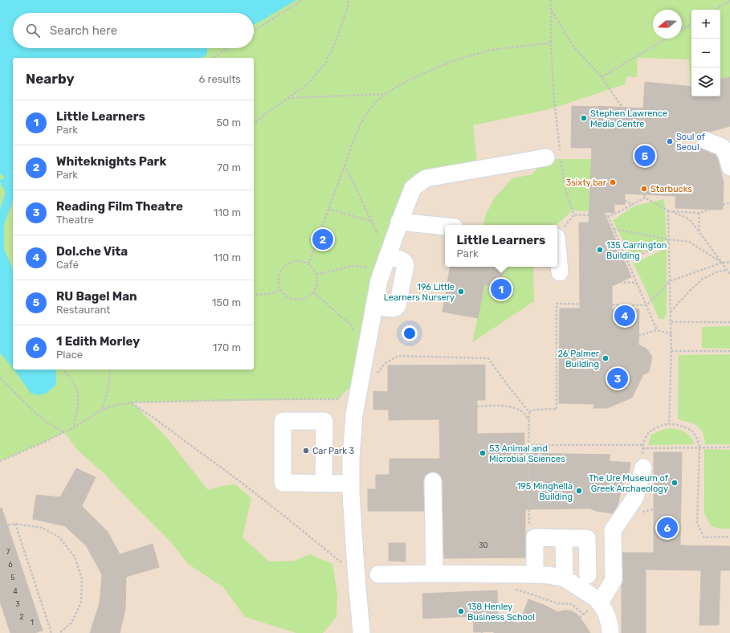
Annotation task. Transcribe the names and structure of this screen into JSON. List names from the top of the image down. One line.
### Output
{"places":["Stephen Lawrence Media Centre","Soul of Seoul","3sixty bar","Starbucks","135 Carrington Building","196 Little Learners Nursery","26 Palmer Building","Car Park 3","53 Animal and Microbial Sciences","The Ure Museum of Greek Archaeology","195 Minghella Building","138 Henley Business School"],"house_numbers":["30","7","6","5","4","3","2","1"],"north":"left","page":{"map_buttons":["+","−"],"search":"Search here","heading":["Nearby","6 results"],"list":[{"mark":"1","name":"Little Learners","note":"Park","value":"50 m"},{"mark":"2","name":"Whiteknights Park","note":"Park","value":"70 m"},{"mark":"3","name":"Reading Film Theatre","note":"Theatre","value":"110 m"},{"mark":"4","name":"Dol.che Vita","note":"Café","value":"110 m"},{"mark":"5","name":"RU Bagel Man","note":"Restaurant","value":"150 m"},{"mark":"6","name":"1 Edith Morley","note":"Place","value":"170 m"}],"pins":["5","2","1","4","3","6"],"popup":["Little Learners","Park"]}}
